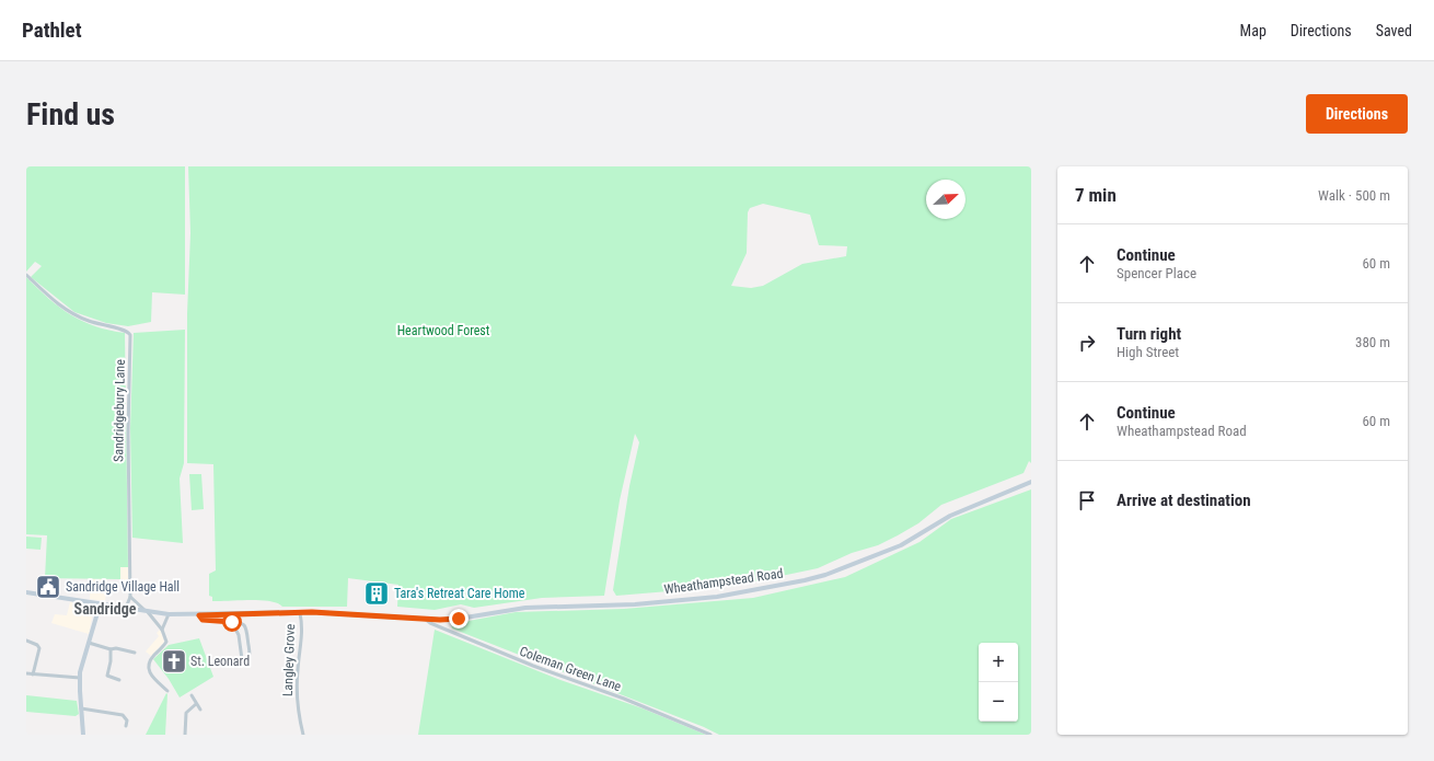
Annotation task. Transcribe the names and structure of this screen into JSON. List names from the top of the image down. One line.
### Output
{"streets":{"main road":["Wheathampstead Road"],"street":["Sandridgebury Lane","Langley Grove","Coleman Green Lane"]},"crossings":[["Sandridgebury Lane","Wheathampstead Road"],["Wheathampstead Road","Langley Grove"],["Wheathampstead Road","Coleman Green Lane"]],"districts":["Sandridge"],"parks":["Heartwood Forest"],"places":{"public building":["Sandridge Village Hall"],"building":["Tara's Retreat Care Home"],"church":["St. Leonard"]},"north":"top right","page":{"header":"Pathlet","nav":["Map","Directions","Saved"],"buttons":"Directions","title":"Find us","heading":["7 min","Walk · 500 m"],"list":[["Continue","Spencer Place","60 m"],["Turn right","High Street","380 m"],["Continue","Wheathampstead Road","60 m"],"Arrive at destination"],"map_buttons":["+","−"]}}
